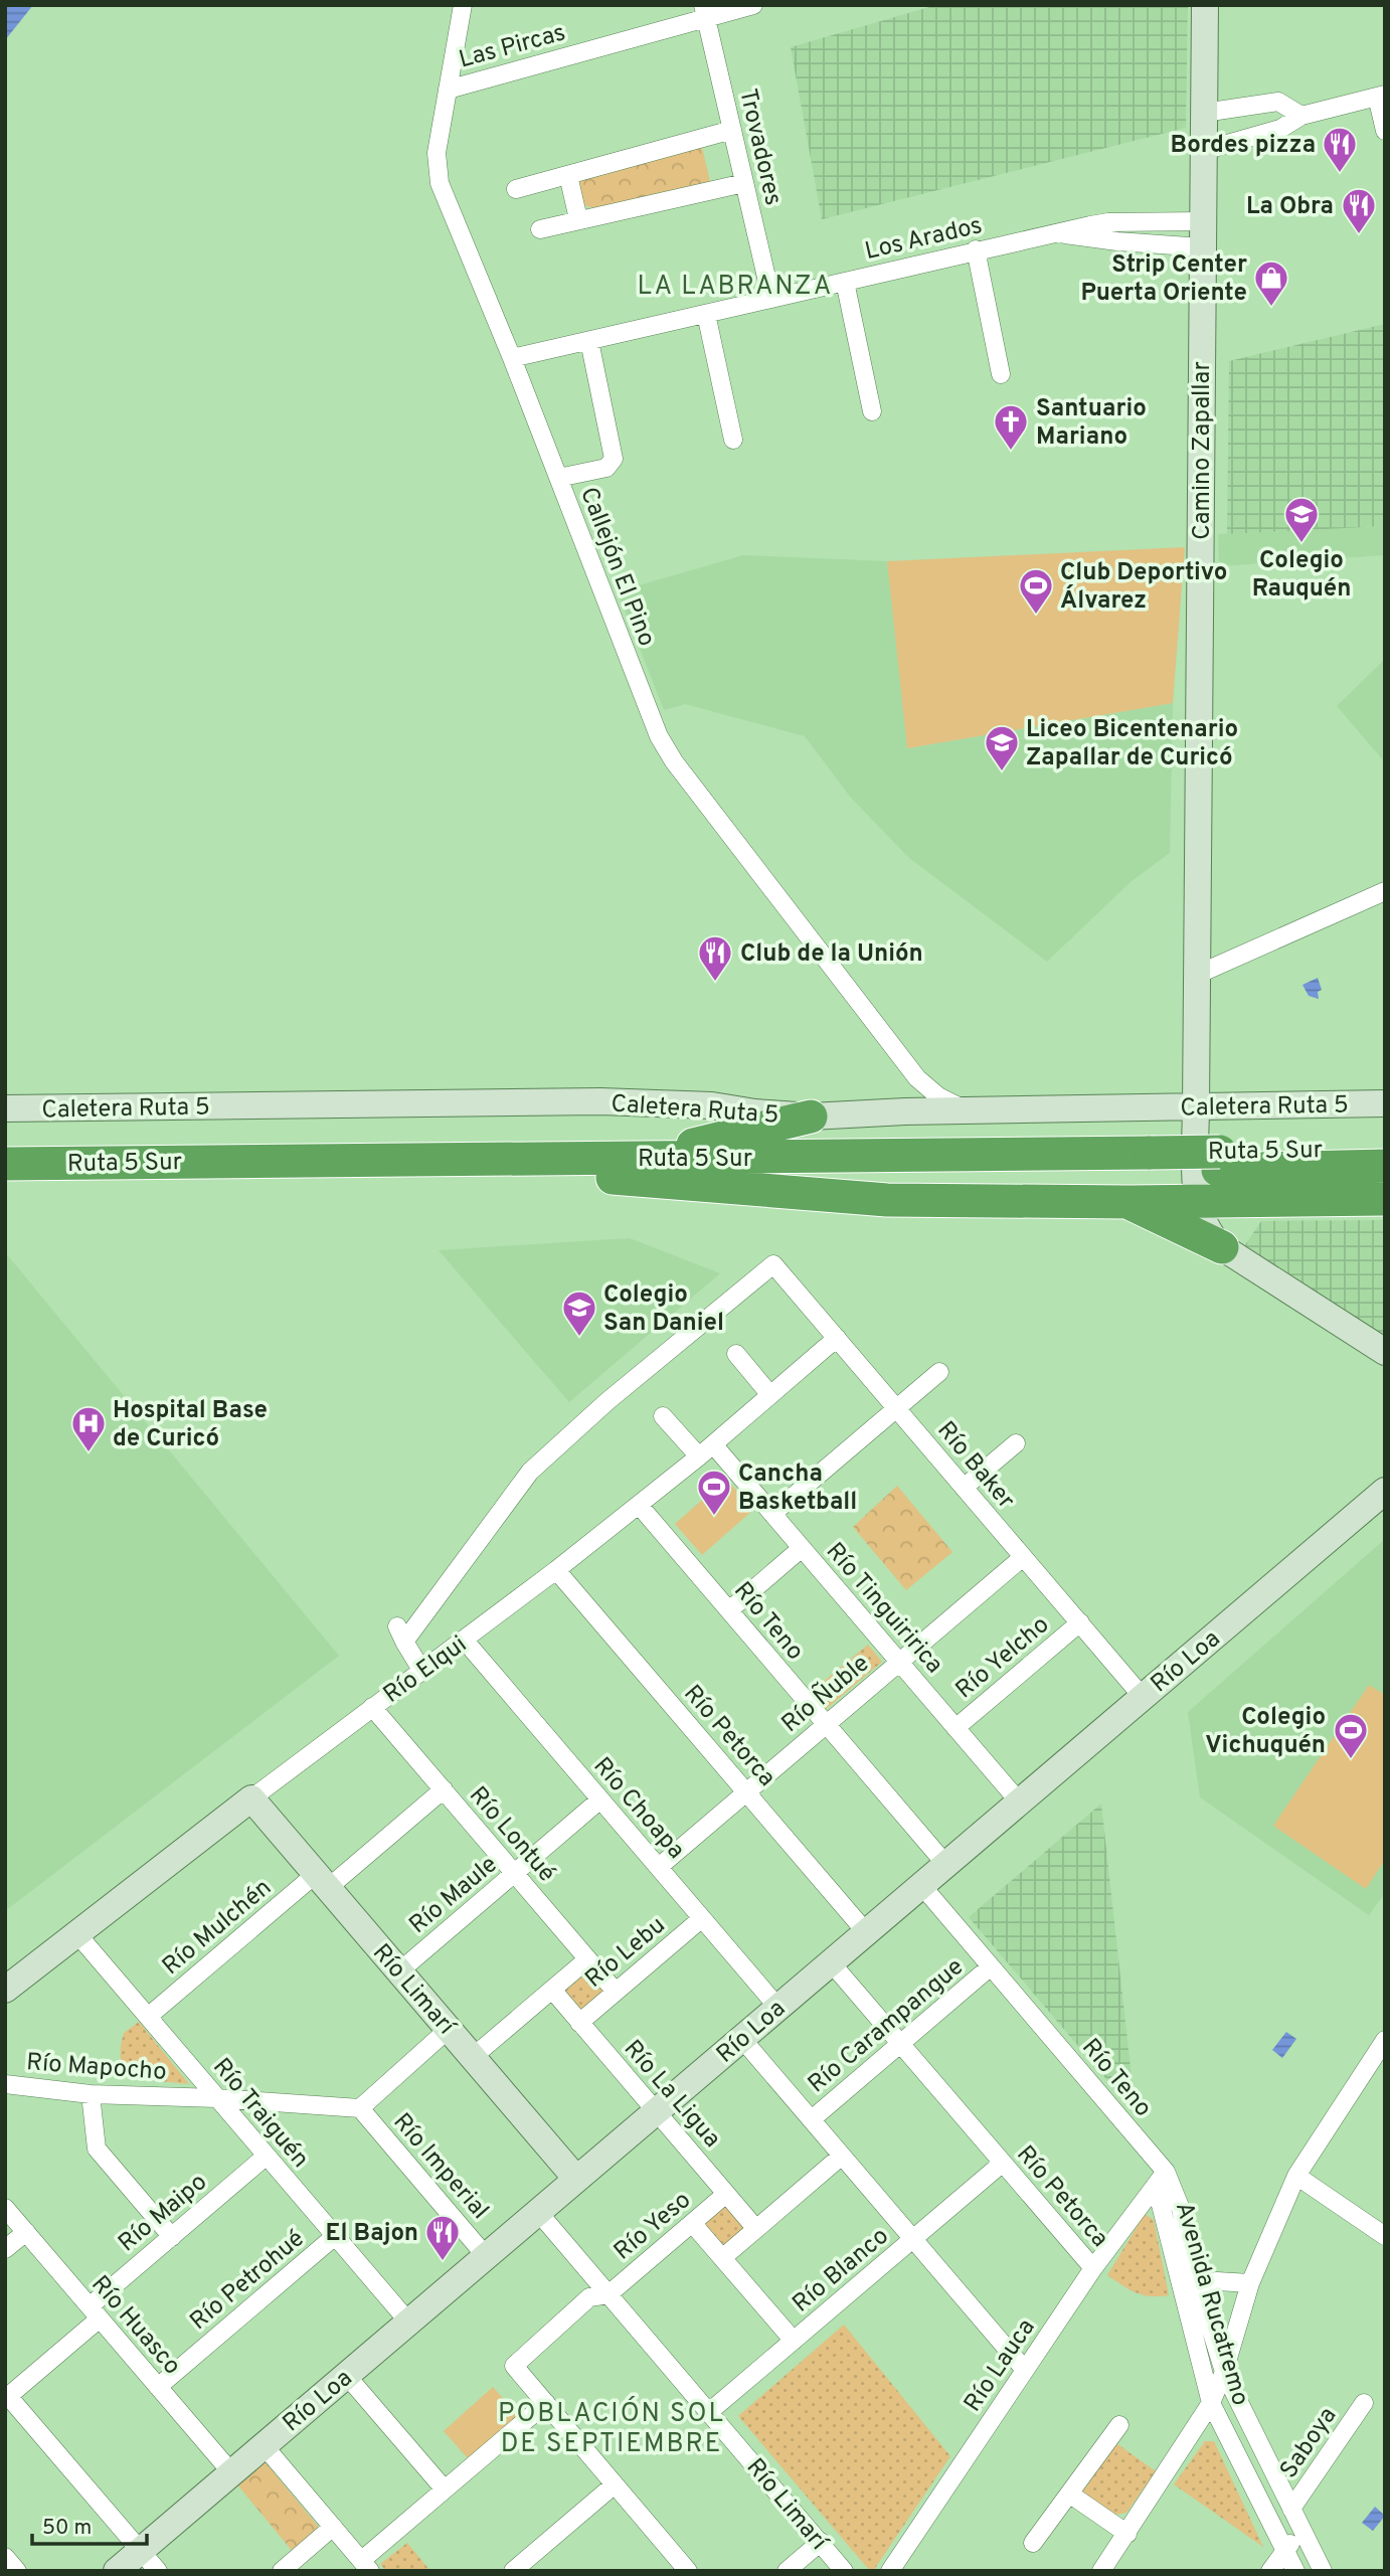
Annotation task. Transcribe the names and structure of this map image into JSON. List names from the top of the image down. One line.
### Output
{"streets":{"highway":["Ruta 5 Sur"],"street":["Las Pircas","Trovadores","Los Arados","Camino Zapallar","Callejón El Pino","Caletera Ruta 5","Río Baker","Río Tinguiririca","Río Teno","Río Yelcho","Río Loa","Río Elqui","Río Ñuble","Río Petorca","Río Choapa","Río Lontué","Río Maule","Río Mulchén","Río Lebu","Río Limarí","Río Carampangue","Río Mapocho","Río La Ligua","Río Traiguén","Río Imperial","Río Maipo","Río Yeso","Río Blanco","Río Petrohué","Avenida Rucatremo","Río Huasco","Río Lauca","Saboya"]},"crossings":[["Las Pircas","Trovadores"],["Las Pircas","Callejón El Pino"],["Trovadores","Los Arados"],["Los Arados","Camino Zapallar"],["Los Arados","Callejón El Pino"],["Camino Zapallar","Caletera Ruta 5"],["Callejón El Pino","Caletera Ruta 5"],["Río Baker","Río Yelcho"],["Río Baker","Río Loa"],["Río Baker","Río Elqui"],["Río Baker","Río Ñuble"],["Río Tinguiririca","Río Yelcho"],["Río Tinguiririca","Río Loa"],["Río Tinguiririca","Río Elqui"],["Río Tinguiririca","Río Ñuble"],["Río Teno","Río Loa"],["Río Teno","Río Elqui"],["Río Teno","Río Ñuble"],["Río Teno","Río Carampangue"],["Río Teno","Avenida Rucatremo"],["Río Loa","Río Petorca"],["Río Loa","Río Choapa"],["Río Loa","Río Limarí"],["Río Loa","Río La Ligua"],["Río Loa","Río Traiguén"],["Río Loa","Río Imperial"],["Río Loa","Río Huasco"],["Río Elqui","Río Petorca"],["Río Elqui","Río Choapa"],["Río Elqui","Río Lontué"],["Río Elqui","Río Limarí"],["Río Elqui","Río Traiguén"],["Río Ñuble","Río Petorca"],["Río Ñuble","Río Choapa"],["Río Petorca","Río Carampangue"],["Río Petorca","Río Blanco"],["Río Petorca","Río Lauca"],["Río Choapa","Río Maule"],["Río Choapa","Río Lebu"],["Río Lontué","Río Maule"],["Río Lontué","Río Mulchén"],["Río Lontué","Río Lebu"],["Río Maule","Río Limarí"],["Río Mulchén","Río Limarí"],["Río Mulchén","Río Traiguén"],["Río Lebu","Río La Ligua"],["Río Limarí","Río Yeso"],["Río Limarí","Río Blanco"],["Río Mapocho","Río Traiguén"],["Río Mapocho","Río Imperial"],["Río La Ligua","Río Yeso"],["Río Traiguén","Río Maipo"],["Río Traiguén","Río Petrohué"],["Río Maipo","Río Huasco"],["Río Petrohué","Río Huasco"],["Avenida Rucatremo","Río Lauca"],["Avenida Rucatremo","Saboya"]],"districts":["LA LABRANZA","POBLACIÓN SOL DE SEPTIEMBRE"],"places":{"restaurant":["Bordes pizza","La Obra","Club de la Unión","El Bajon"],"shop":["Strip Center Puerta Oriente"],"church":["Santuario Mariano"],"school or university":["Colegio Rauquén","Liceo Bicentenario Zapallar de Curicó","Colegio San Daniel"],"sports":["Club Deportivo Álvarez","Cancha Basketball","Colegio Vichuquén"],"hospital":["Hospital Base de Curicó"]},"scale_bar":"50 m"}
